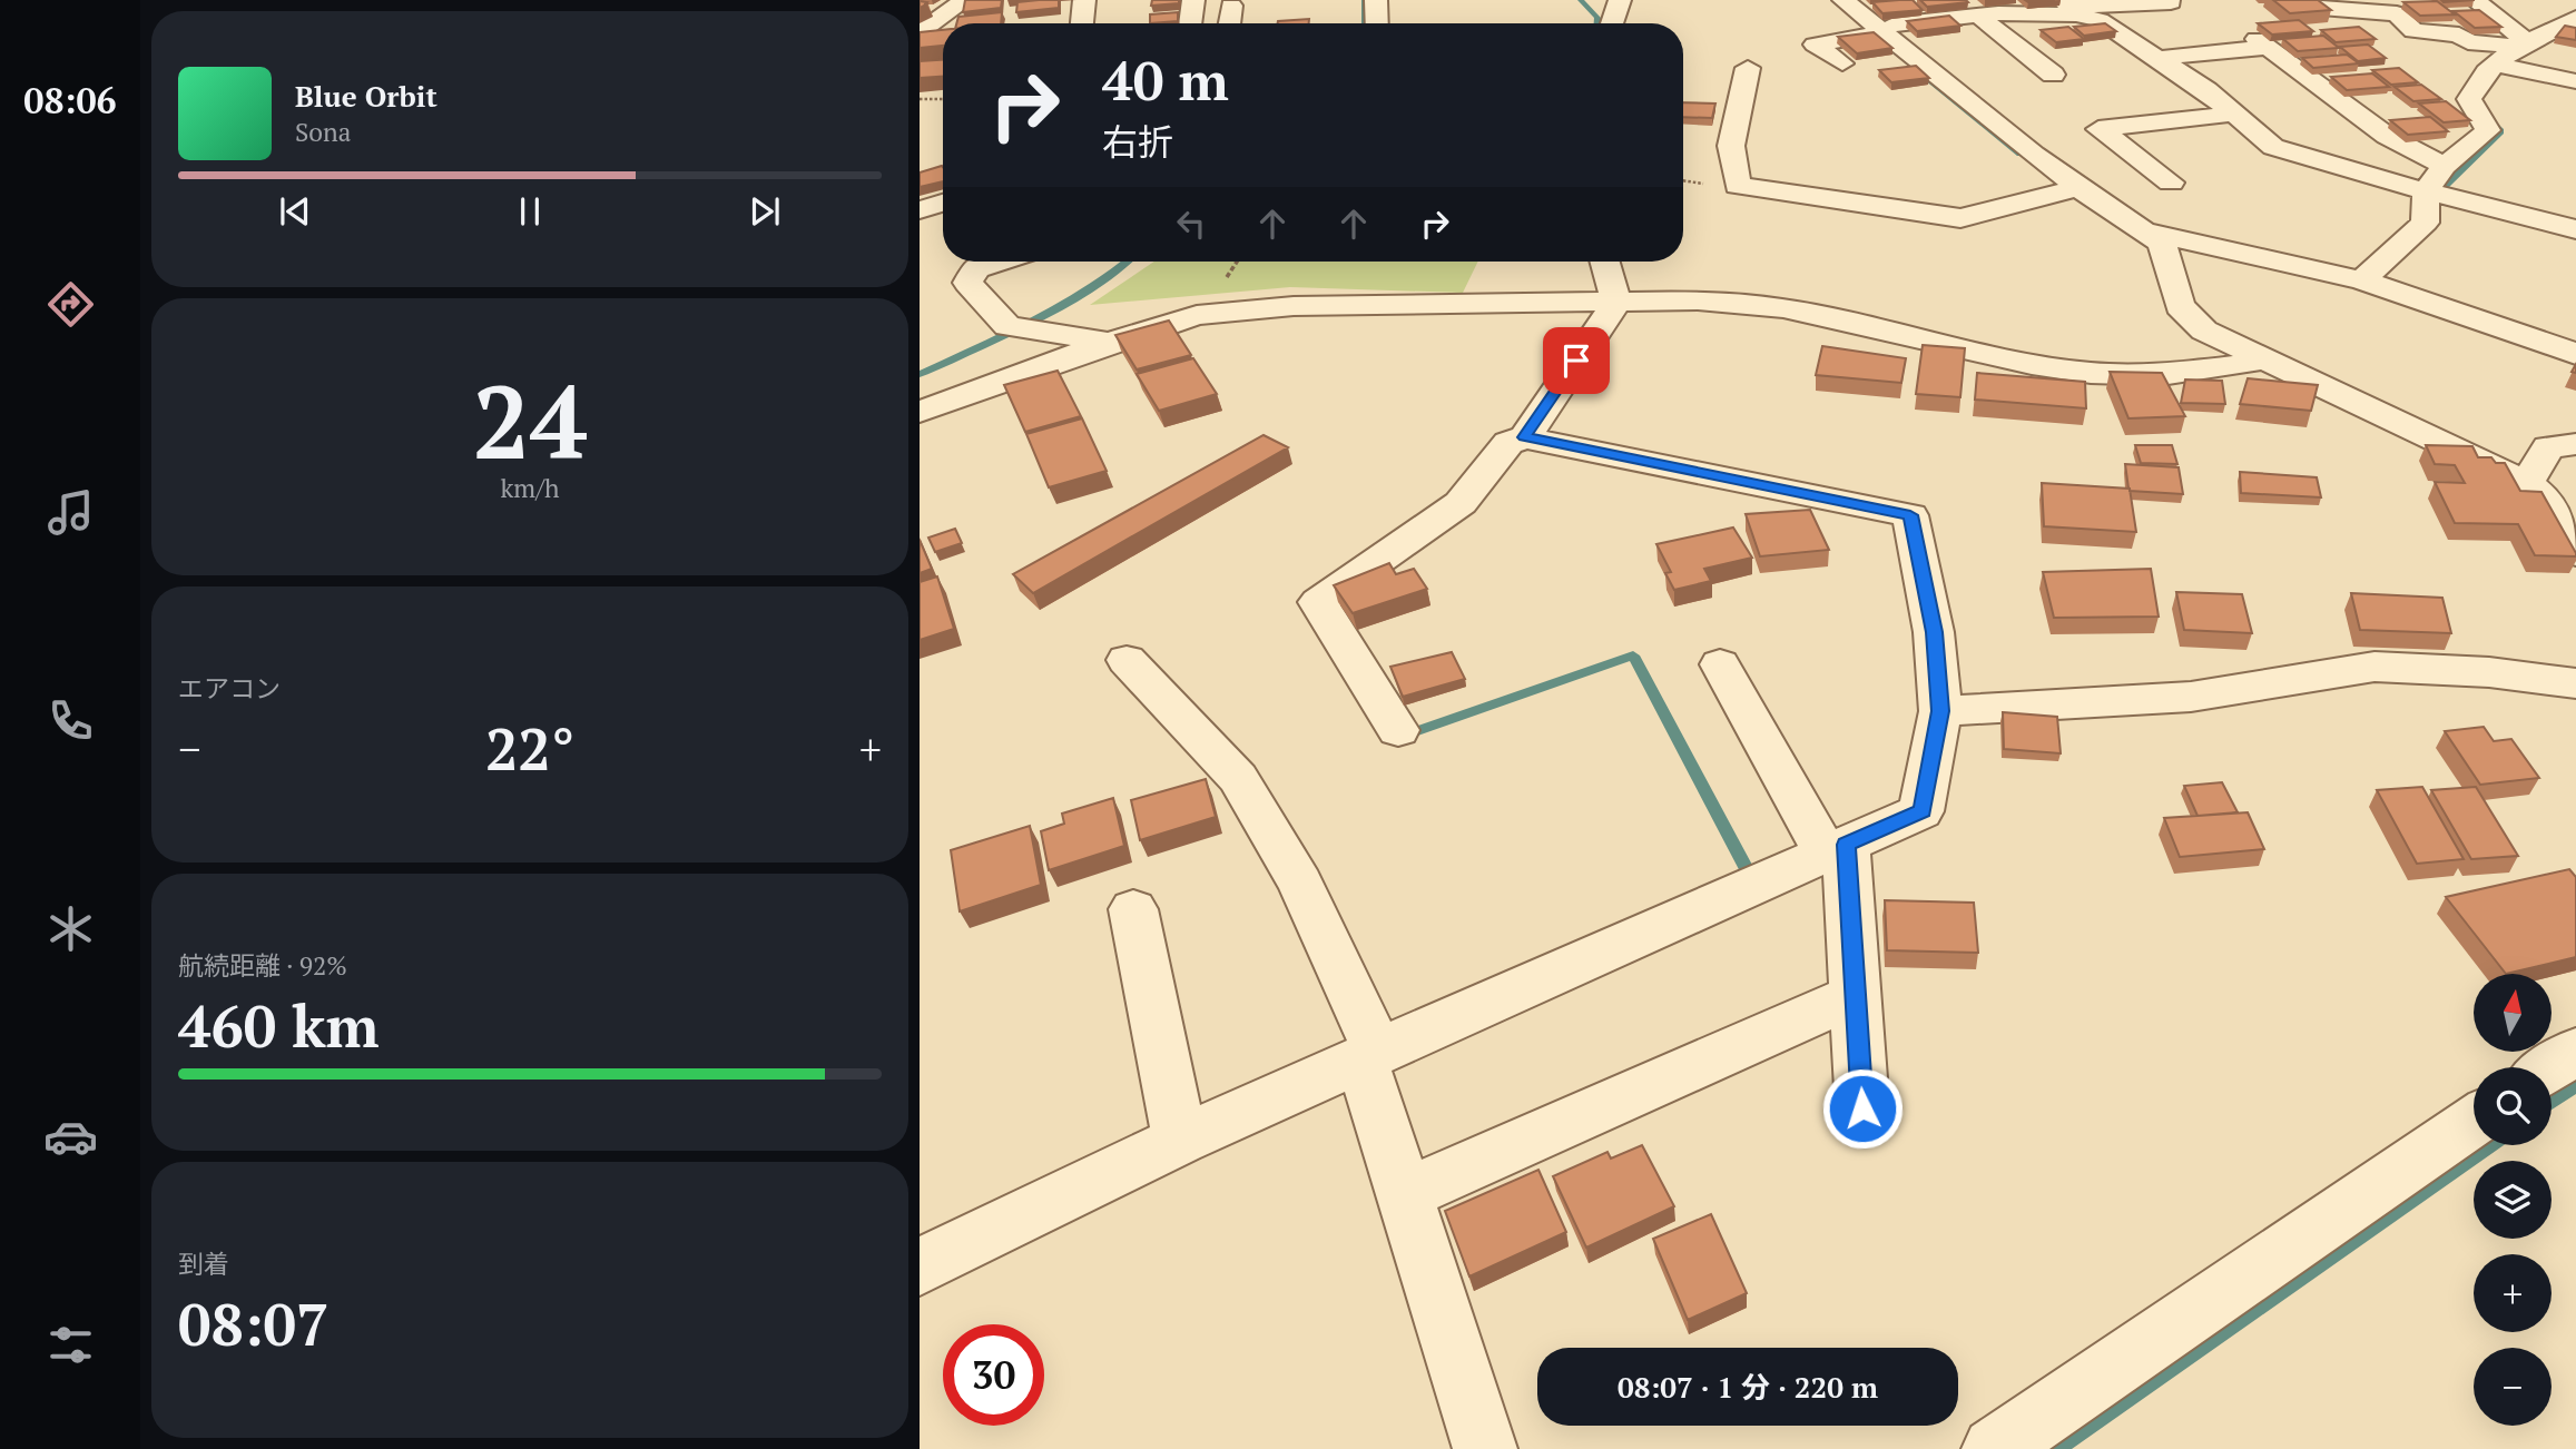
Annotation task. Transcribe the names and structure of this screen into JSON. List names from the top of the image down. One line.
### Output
{"north":"top","page":{"tabs":"08:06","turn":["40 m","右折"],"song":["Blue Orbit","Sona"],"tile":[["24","km/h"],"エアコン",["航続距離 · 92%","460 km"],["到着","08:07"]],"heat":["−","22°","+"],"map_buttons":["+","−"],"limit":"30","trip":"08:07 · 1 分 · 220 m"}}
